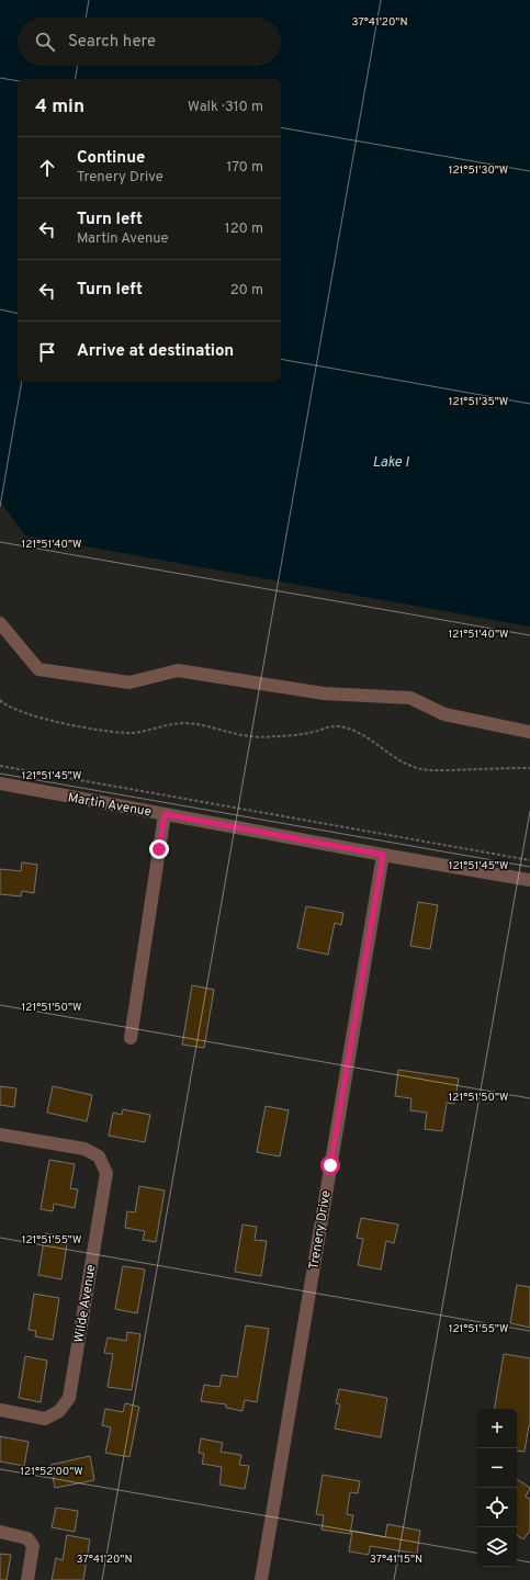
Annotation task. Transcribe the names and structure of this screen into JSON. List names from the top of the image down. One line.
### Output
{"streets":{"street":["Martin Avenue","Trenery Drive","Wilde Avenue"]},"crossings":[["Martin Avenue","Trenery Drive"]],"water":["Lake I"],"page":{"search":"Search here","heading":["4 min","Walk · 310 m"],"list":[["Continue","Trenery Drive","170 m"],["Turn left","Martin Avenue","120 m"],["Turn left","20 m"],"Arrive at destination"],"map_buttons":["+","−"]},"coordinates":["37°41'20\"N","121°51'30\"W","121°51'35\"W","121°51'40\"W","121°51'45\"W","121°51'50\"W","121°51'55\"W","121°52'00\"W","37°41'15\"N"]}
